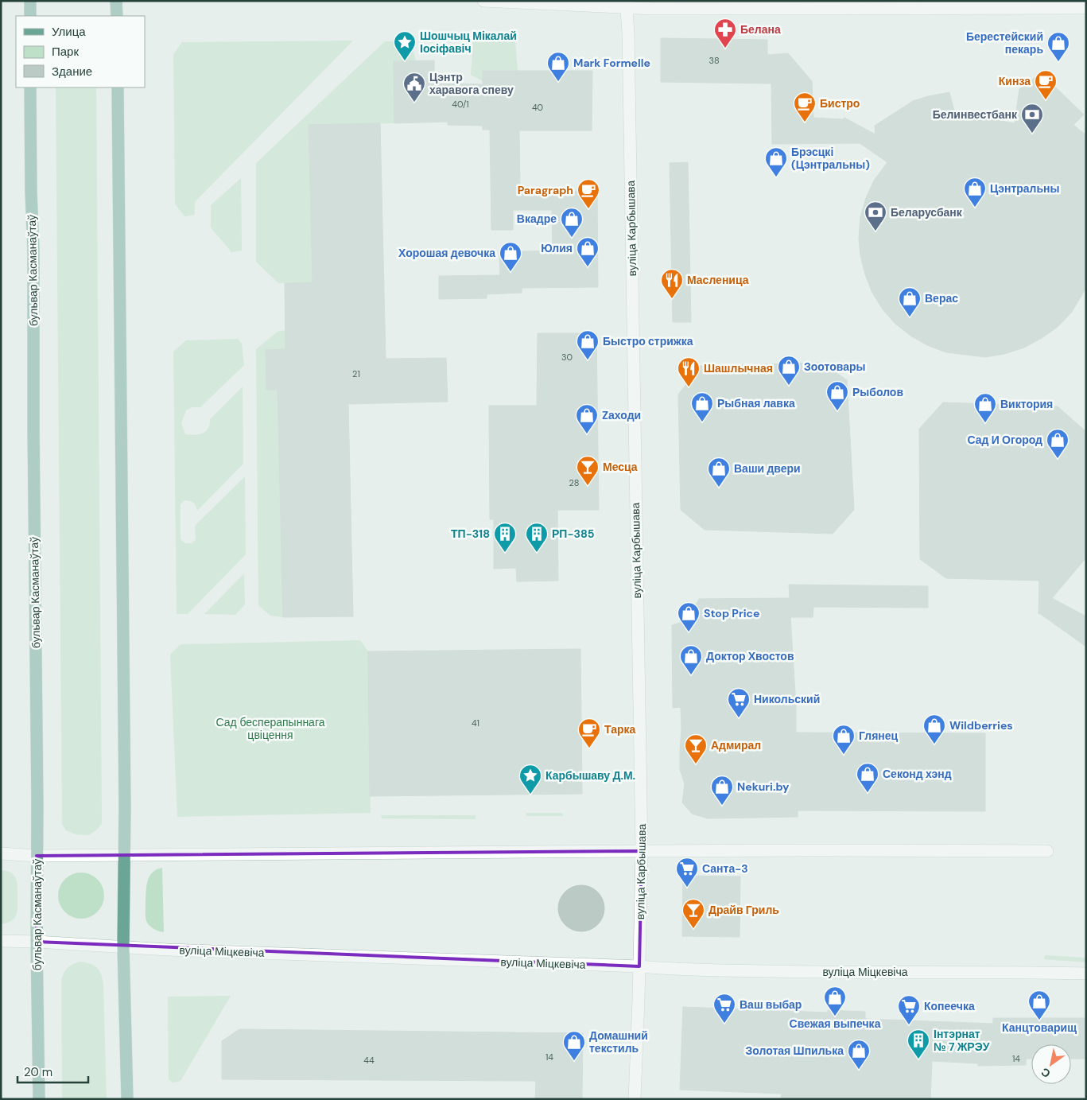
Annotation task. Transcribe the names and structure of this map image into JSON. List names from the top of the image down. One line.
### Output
{"streets":{"main road":["бульвар Касманаўтаў"],"street":["вуліца Карбышава","вуліца Міцкевіча"]},"crossings":[["вуліца Карбышава","вуліца Міцкевіча"],["бульвар Касманаўтаў","вуліца Міцкевіча"]],"parks":["Сад бесперапыннага цвіцення"],"places":{"pharmacy":["Белана"],"place":["Шошчыц Мікалай Іосіфавіч","Карбышаву Д.М."],"shop":["Берестейский пекарь","Mark Formelle","Брэсцкі (Цэнтральны)","Цэнтральны","Вкадре","Юлия","Хорошая девочка","Верас","Быстро стрижка","Зоотовары","Рыболов","Рыбная лавка","Виктория","Zаходи","Сад И Огород","Ваши двери","Stop Price","Доктор Хвостов","Wildberries","Глянец","Секонд хэнд","Nekuri.by","Свежая выпечка","Канцтоварищ","Домашний текстиль","Золотая Шпилька"],"cafe":["Кинза","Бистро","Paragraph","Тарка"],"public building":["Цэнтр харавога спеву"],"bank":["Белинвестбанк","Беларусбанк"],"restaurant":["Масленица","Шашлычная"],"bar":["Месца","Адмирал","Драйв Гриль"],"building":["ТП-318","РП-385","Інтэрнат № 7 ЖРЭУ"],"supermarket":["Никольский","Санта-3","Ваш выбар","Копеечка"]},"house_numbers":["38","40/1","40","30","21","28","41","14","14","44"],"legend":["Улица","Парк","Здание"],"scale_bar":"20 m","north":"bottom left"}
